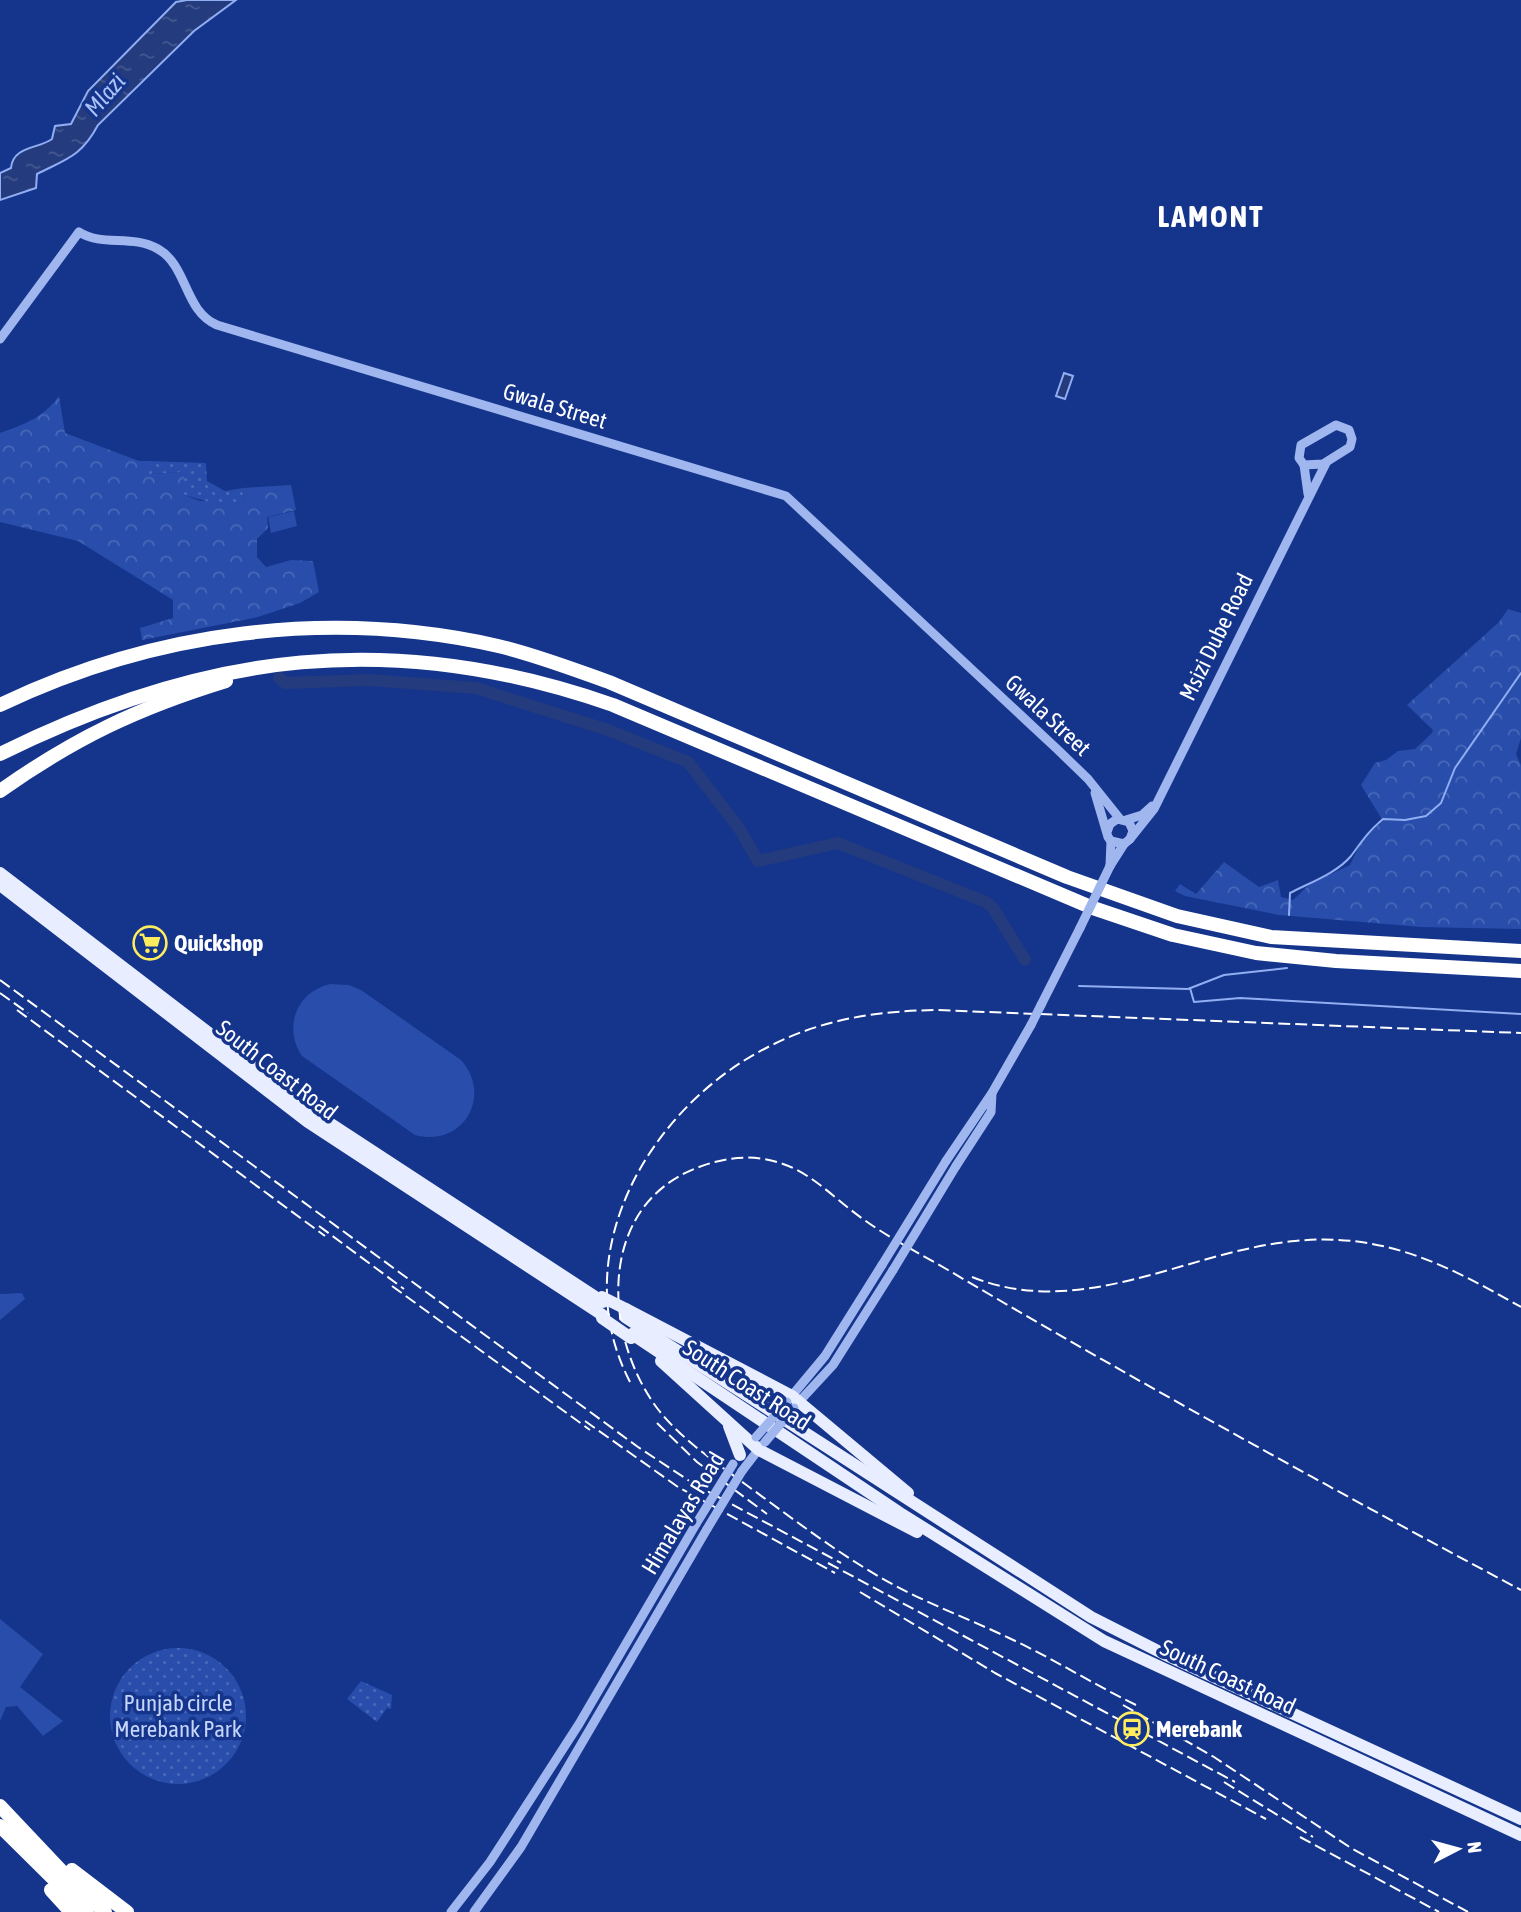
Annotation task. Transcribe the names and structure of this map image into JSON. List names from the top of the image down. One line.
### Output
{"streets":{"main road":["South Coast Road"],"street":["Gwala Street","Msizi Dube Road","Himalayas Road"]},"crossings":[["Gwala Street","Msizi Dube Road"],["Msizi Dube Road","Himalayas Road"]],"districts":["LAMONT"],"water":["Mlazi"],"parks":["Punjab circle Merebank Park"],"places":{"supermarket":["Quickshop"],"station":["Merebank"]},"north":"right"}
